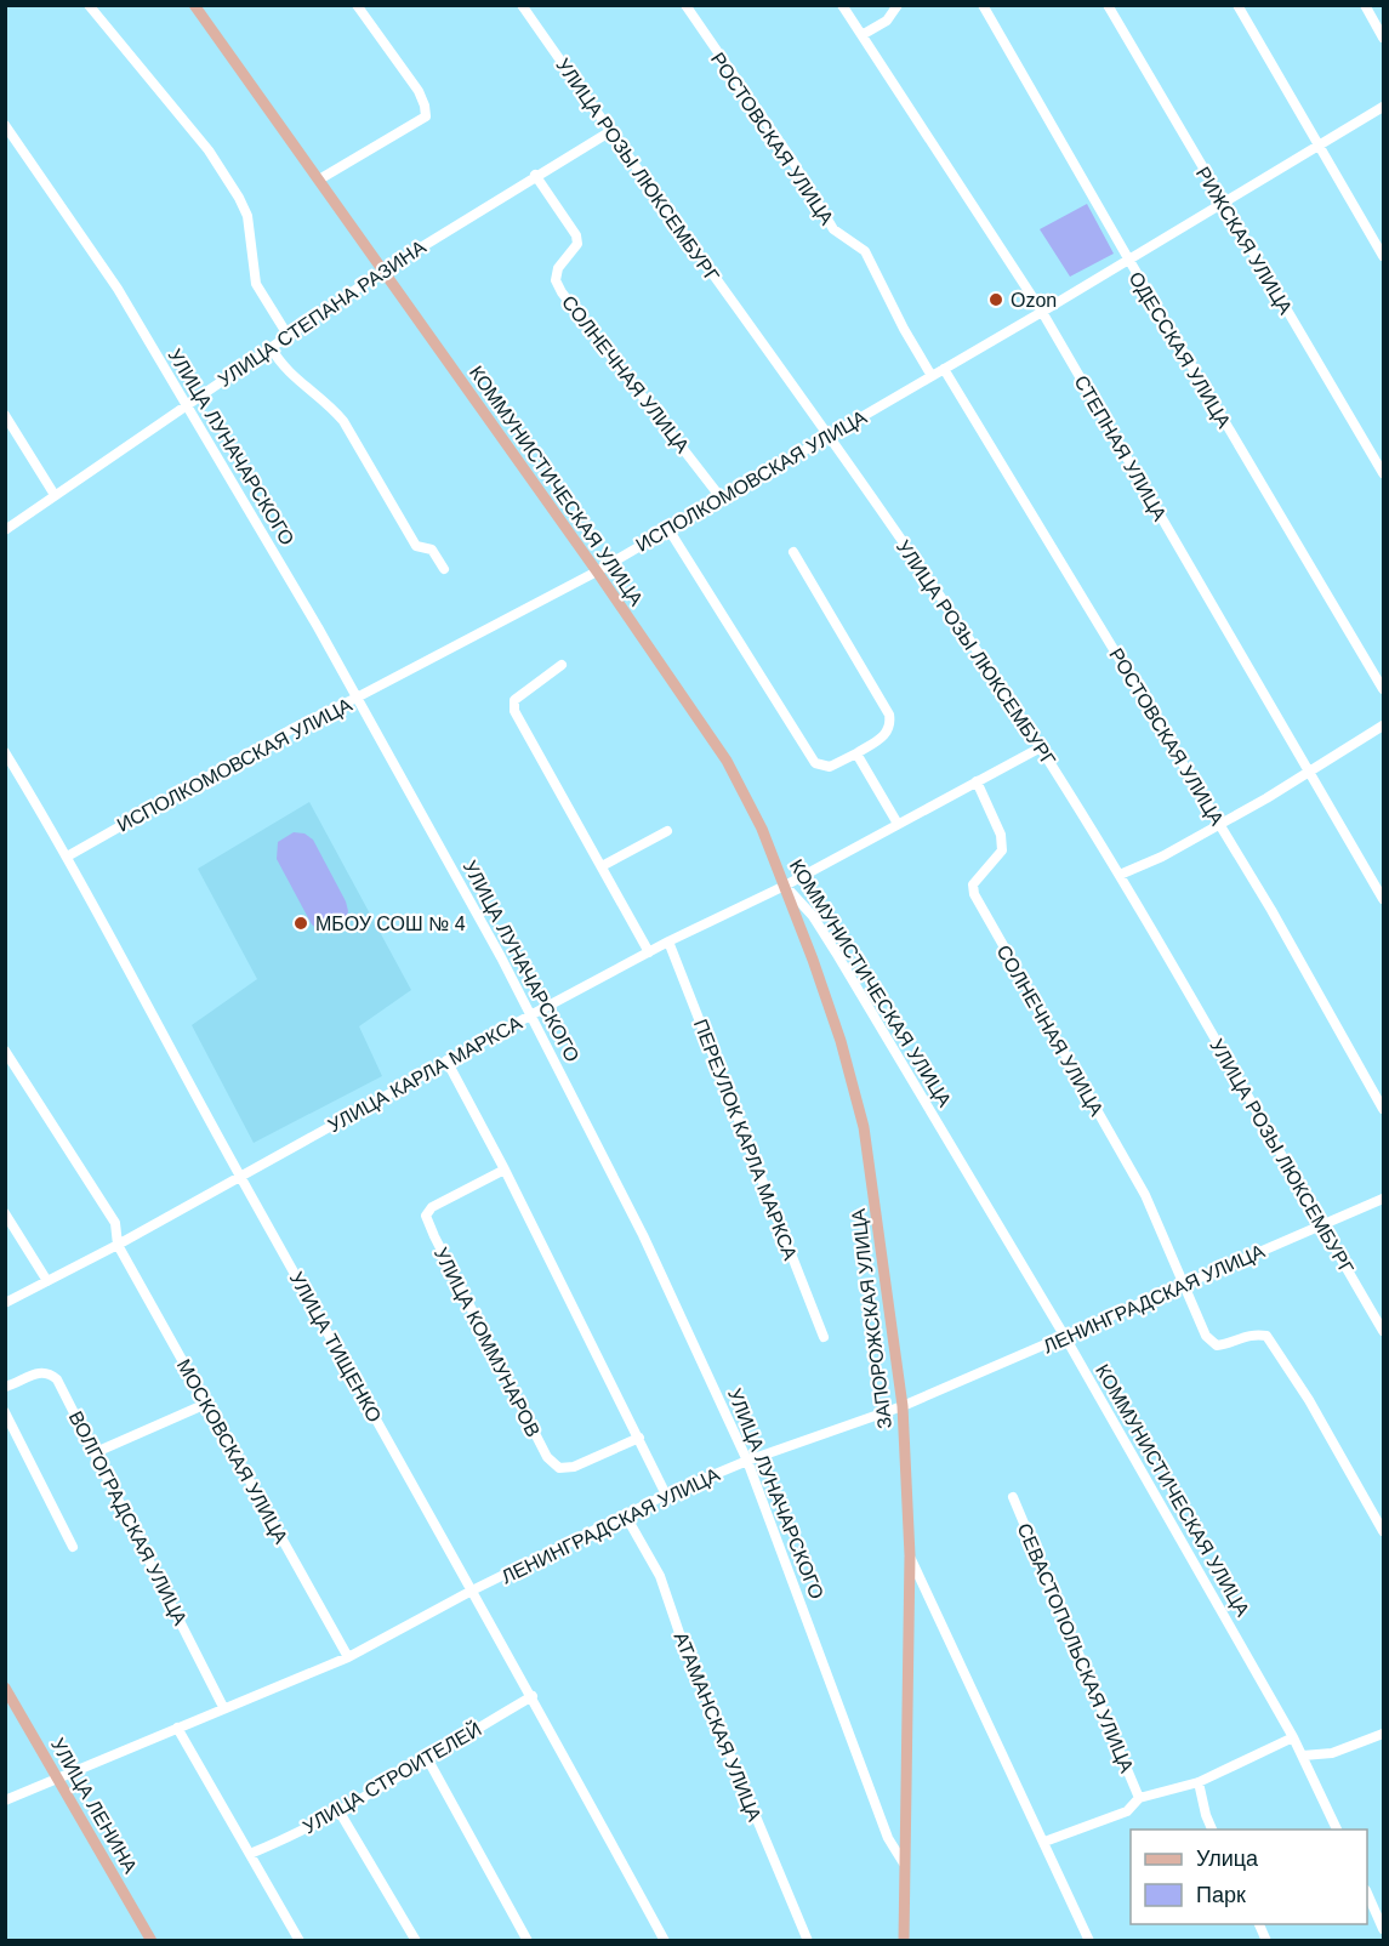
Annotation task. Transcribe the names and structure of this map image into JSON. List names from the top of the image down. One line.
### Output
{"streets":{"main road":["УЛИЦА ЛУНАЧАРСКОГО","КОММУНИСТИЧЕСКАЯ УЛИЦА","ЗАПОРОЖСКАЯ УЛИЦА","УЛИЦА ЛЕНИНА"],"street":["РОСТОВСКАЯ УЛИЦА","УЛИЦА РОЗЫ ЛЮКСЕМБУРГ","РИЖСКАЯ УЛИЦА","УЛИЦА СТЕПАНА РАЗИНА","ОДЕССКАЯ УЛИЦА","СОЛНЕЧНАЯ УЛИЦА","СТЕПНАЯ УЛИЦА","ИСПОЛКОМОВСКАЯ УЛИЦА","УЛИЦА КАРЛА МАРКСА","ПЕРЕУЛОК КАРЛА МАРКСА","ЛЕНИНГРАДСКАЯ УЛИЦА","УЛИЦА КОММУНАРОВ","УЛИЦА ТИЩЕНКО","МОСКОВСКАЯ УЛИЦА","ВОЛГОГРАДСКАЯ УЛИЦА","СЕВАСТОПОЛЬСКАЯ УЛИЦА","АТАМАНСКАЯ УЛИЦА","УЛИЦА СТРОИТЕЛЕЙ"]},"crossings":[["РОСТОВСКАЯ УЛИЦА","ИСПОЛКОМОВСКАЯ УЛИЦА"],["УЛИЦА РОЗЫ ЛЮКСЕМБУРГ","УЛИЦА СТЕПАНА РАЗИНА"],["УЛИЦА РОЗЫ ЛЮКСЕМБУРГ","ИСПОЛКОМОВСКАЯ УЛИЦА"],["УЛИЦА РОЗЫ ЛЮКСЕМБУРГ","УЛИЦА КАРЛА МАРКСА"],["УЛИЦА РОЗЫ ЛЮКСЕМБУРГ","ЛЕНИНГРАДСКАЯ УЛИЦА"],["РИЖСКАЯ УЛИЦА","ИСПОЛКОМОВСКАЯ УЛИЦА"],["УЛИЦА СТЕПАНА РАЗИНА","СОЛНЕЧНАЯ УЛИЦА"],["УЛИЦА СТЕПАНА РАЗИНА","УЛИЦА ЛУНАЧАРСКОГО"],["УЛИЦА СТЕПАНА РАЗИНА","КОММУНИСТИЧЕСКАЯ УЛИЦА"],["ОДЕССКАЯ УЛИЦА","ИСПОЛКОМОВСКАЯ УЛИЦА"],["СОЛНЕЧНАЯ УЛИЦА","ИСПОЛКОМОВСКАЯ УЛИЦА"],["СОЛНЕЧНАЯ УЛИЦА","УЛИЦА КАРЛА МАРКСА"],["СОЛНЕЧНАЯ УЛИЦА","ЛЕНИНГРАДСКАЯ УЛИЦА"],["УЛИЦА ЛУНАЧАРСКОГО","ИСПОЛКОМОВСКАЯ УЛИЦА"],["УЛИЦА ЛУНАЧАРСКОГО","УЛИЦА КАРЛА МАРКСА"],["УЛИЦА ЛУНАЧАРСКОГО","ЛЕНИНГРАДСКАЯ УЛИЦА"],["УЛИЦА ЛУНАЧАРСКОГО","ЗАПОРОЖСКАЯ УЛИЦА"],["СТЕПНАЯ УЛИЦА","ИСПОЛКОМОВСКАЯ УЛИЦА"],["ИСПОЛКОМОВСКАЯ УЛИЦА","КОММУНИСТИЧЕСКАЯ УЛИЦА"],["ИСПОЛКОМОВСКАЯ УЛИЦА","УЛИЦА ТИЩЕНКО"],["КОММУНИСТИЧЕСКАЯ УЛИЦА","УЛИЦА КАРЛА МАРКСА"],["КОММУНИСТИЧЕСКАЯ УЛИЦА","ЛЕНИНГРАДСКАЯ УЛИЦА"],["КОММУНИСТИЧЕСКАЯ УЛИЦА","ЗАПОРОЖСКАЯ УЛИЦА"],["УЛИЦА КАРЛА МАРКСА","ПЕРЕУЛОК КАРЛА МАРКСА"],["УЛИЦА КАРЛА МАРКСА","ЗАПОРОЖСКАЯ УЛИЦА"],["УЛИЦА КАРЛА МАРКСА","УЛИЦА ТИЩЕНКО"],["УЛИЦА КАРЛА МАРКСА","МОСКОВСКАЯ УЛИЦА"],["ЛЕНИНГРАДСКАЯ УЛИЦА","ЗАПОРОЖСКАЯ УЛИЦА"],["ЛЕНИНГРАДСКАЯ УЛИЦА","УЛИЦА ТИЩЕНКО"],["ЛЕНИНГРАДСКАЯ УЛИЦА","МОСКОВСКАЯ УЛИЦА"],["ЛЕНИНГРАДСКАЯ УЛИЦА","ВОЛГОГРАДСКАЯ УЛИЦА"],["ЛЕНИНГРАДСКАЯ УЛИЦА","АТАМАНСКАЯ УЛИЦА"],["ЛЕНИНГРАДСКАЯ УЛИЦА","УЛИЦА ЛЕНИНА"],["УЛИЦА ТИЩЕНКО","УЛИЦА СТРОИТЕЛЕЙ"]],"places":["Ozon","МБОУ СОШ № 4"],"legend":["Улица","Парк"]}
